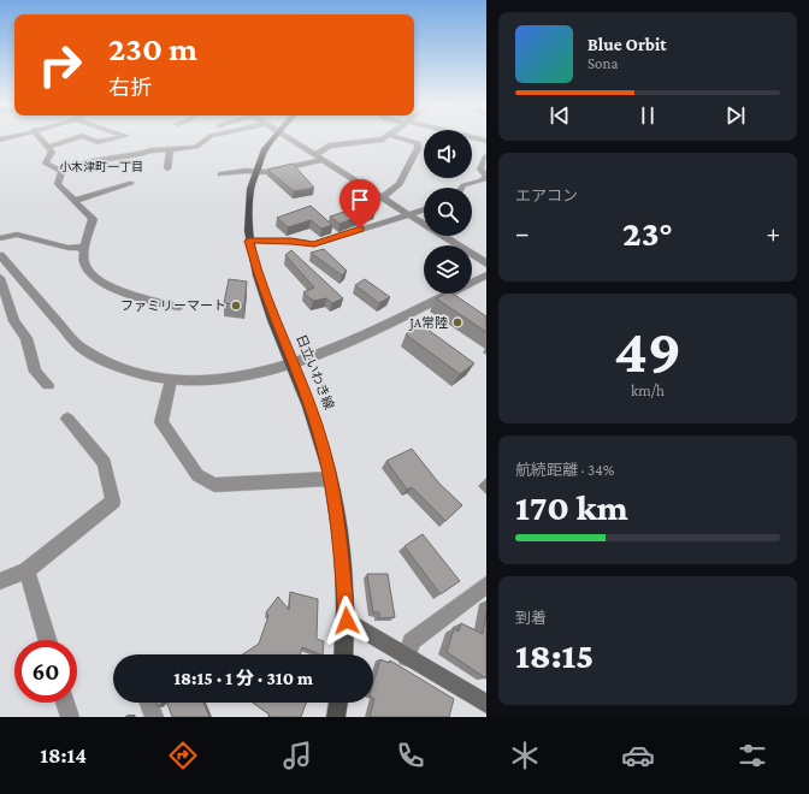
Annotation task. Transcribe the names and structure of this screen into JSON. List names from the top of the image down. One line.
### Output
{"streets":{"main road":["日立いわき線"]},"districts":["小木津町一丁目"],"places":["ファミリーマート","JA常陸"],"page":{"turn":["230 m","右折"],"song":["Blue Orbit","Sona"],"tile":["エアコン",["49","km/h"],["航続距離 · 34%","170 km"],["到着","18:15"]],"heat":["−","23°","+"],"limit":"60","trip":"18:15 · 1 分 · 310 m","tabs":"18:14"}}
